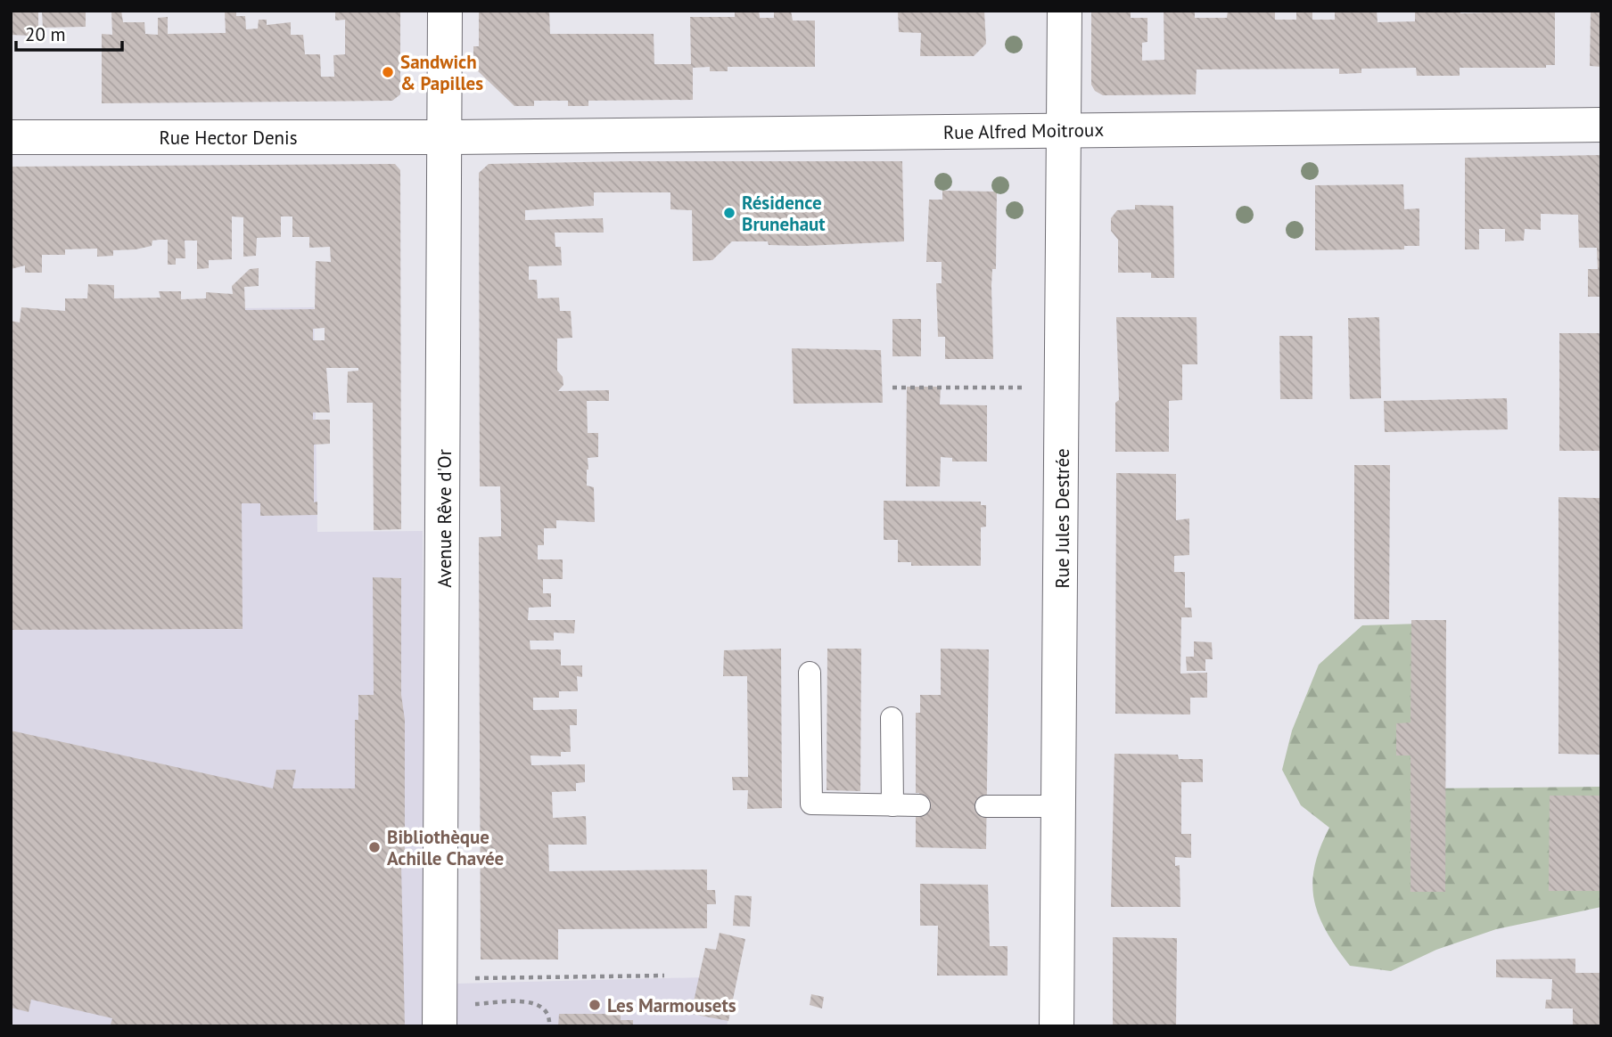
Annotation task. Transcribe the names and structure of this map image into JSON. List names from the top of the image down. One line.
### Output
{"streets":{"street":["Rue Alfred Moitroux","Rue Hector Denis","Avenue Rêve d'Or","Rue Jules Destrée"]},"crossings":[["Rue Alfred Moitroux","Rue Hector Denis"],["Rue Alfred Moitroux","Avenue Rêve d'Or"],["Rue Alfred Moitroux","Rue Jules Destrée"],["Rue Hector Denis","Avenue Rêve d'Or"]],"places":["Sandwich & Papilles","Résidence Brunehaut","Bibliothèque Achille Chavée","Les Marmousets"],"scale_bar":"20 m"}
